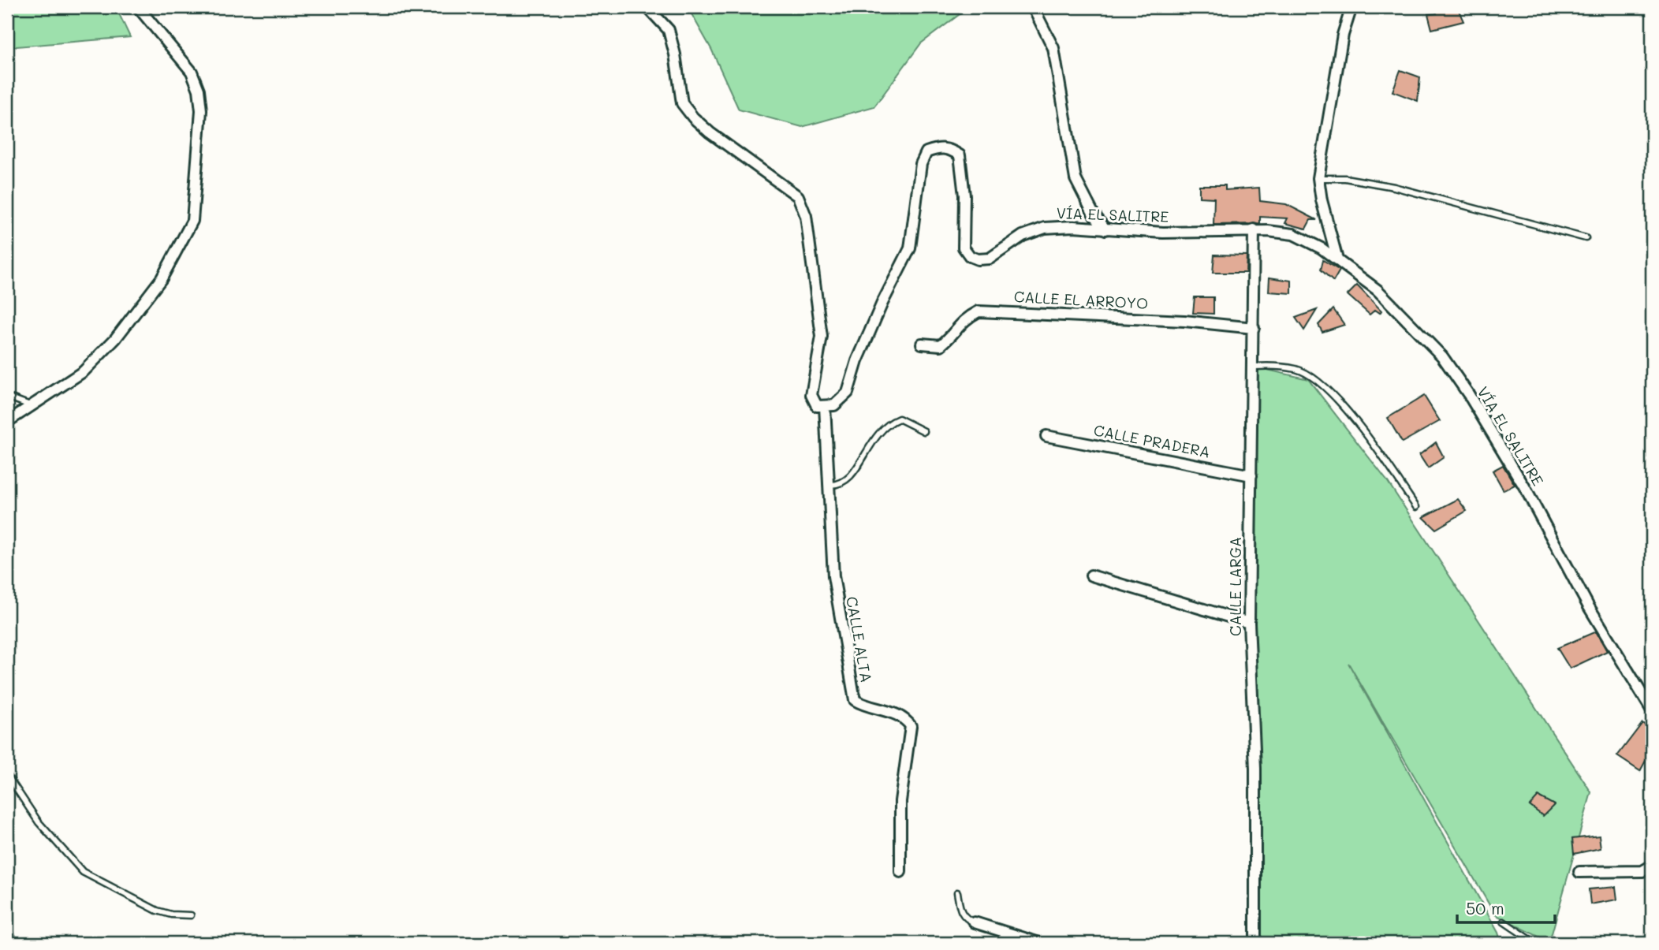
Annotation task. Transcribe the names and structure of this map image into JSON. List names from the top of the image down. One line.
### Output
{"streets":{"street":["VÍA EL SALITRE","CALLE EL ARROYO","CALLE PRADERA","CALLE LARGA","CALLE ALTA"]},"crossings":[["VÍA EL SALITRE","CALLE LARGA"],["VÍA EL SALITRE","CALLE ALTA"],["CALLE EL ARROYO","CALLE LARGA"],["CALLE PRADERA","CALLE LARGA"]],"scale_bar":"50 m"}
